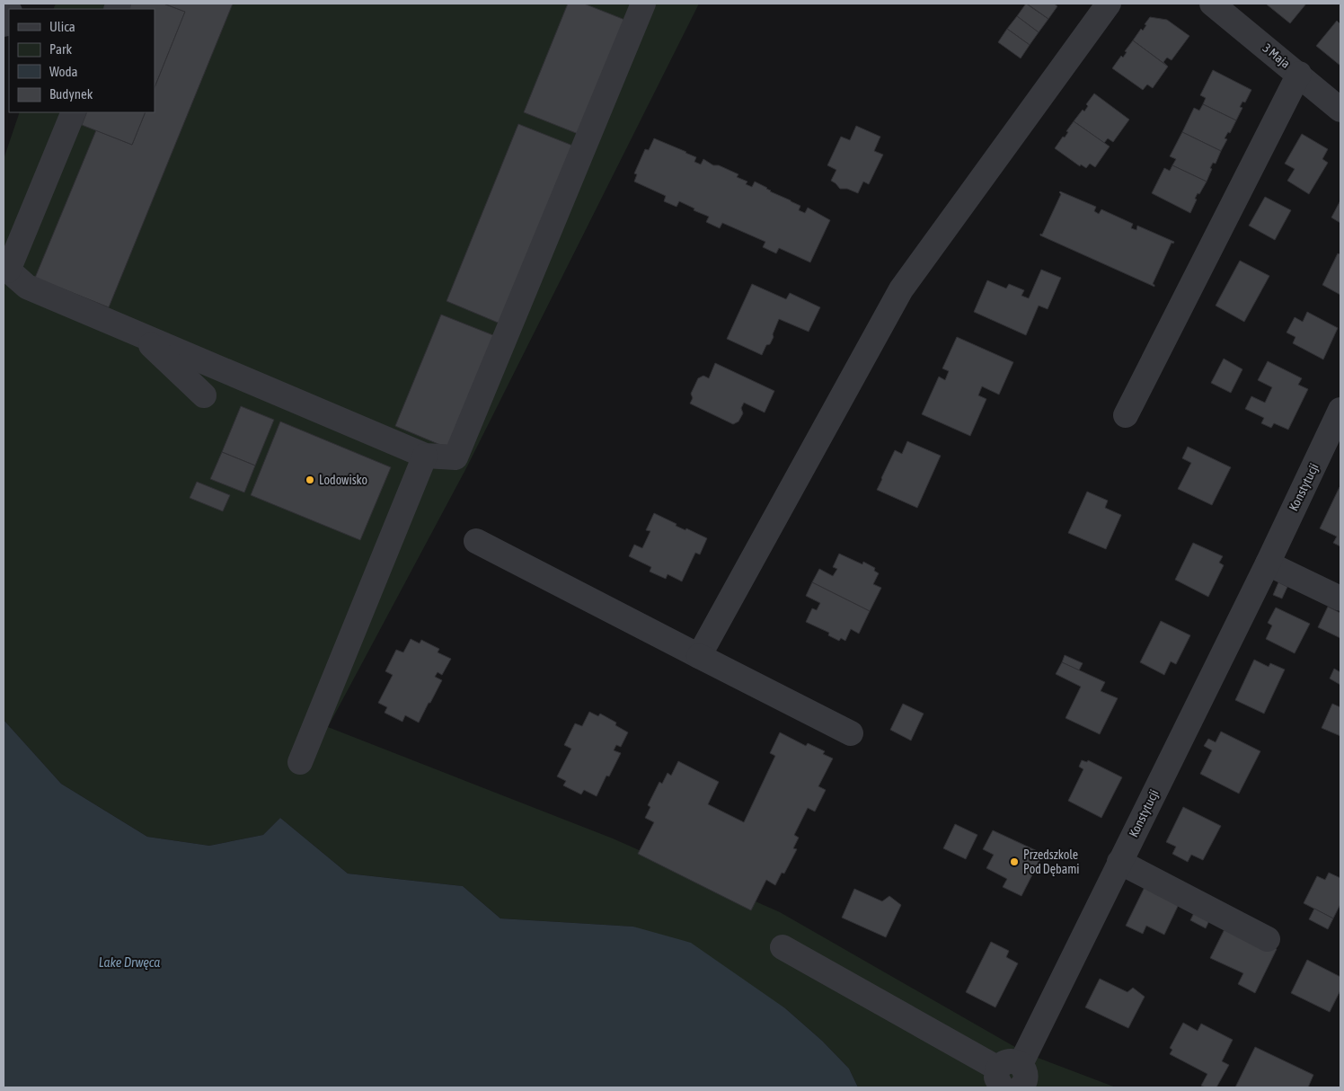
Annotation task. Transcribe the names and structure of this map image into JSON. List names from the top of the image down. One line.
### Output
{"streets":{"street":["3 Maja","Konstytucji"]},"water":["Lake Drwęca"],"places":["Lodowisko","Przedszkole Pod Dębami"],"legend":["Ulica","Park","Woda","Budynek"]}
